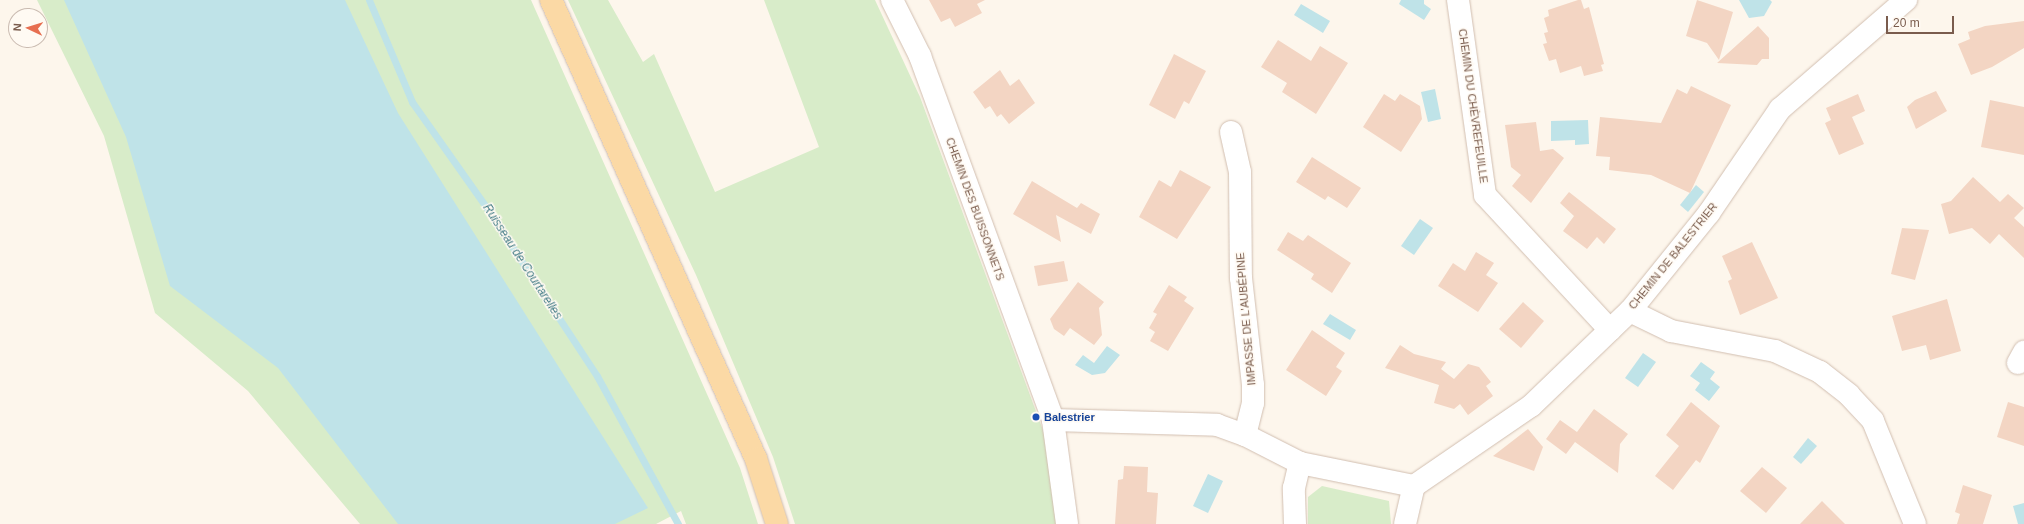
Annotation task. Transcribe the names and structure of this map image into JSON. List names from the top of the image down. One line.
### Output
{"streets":{"street":["CHEMIN DU CHÈVREFEUILLE","CHEMIN DES BUISSONNETS","CHEMIN DE BALESTRIER","IMPASSE DE L'AUBÉPINE"]},"crossings":[["CHEMIN DU CHÈVREFEUILLE","CHEMIN DE BALESTRIER"]],"water":["Ruisseau de Courtarelles"],"places":["Balestrier"],"scale_bar":"20 m","north":"left"}
